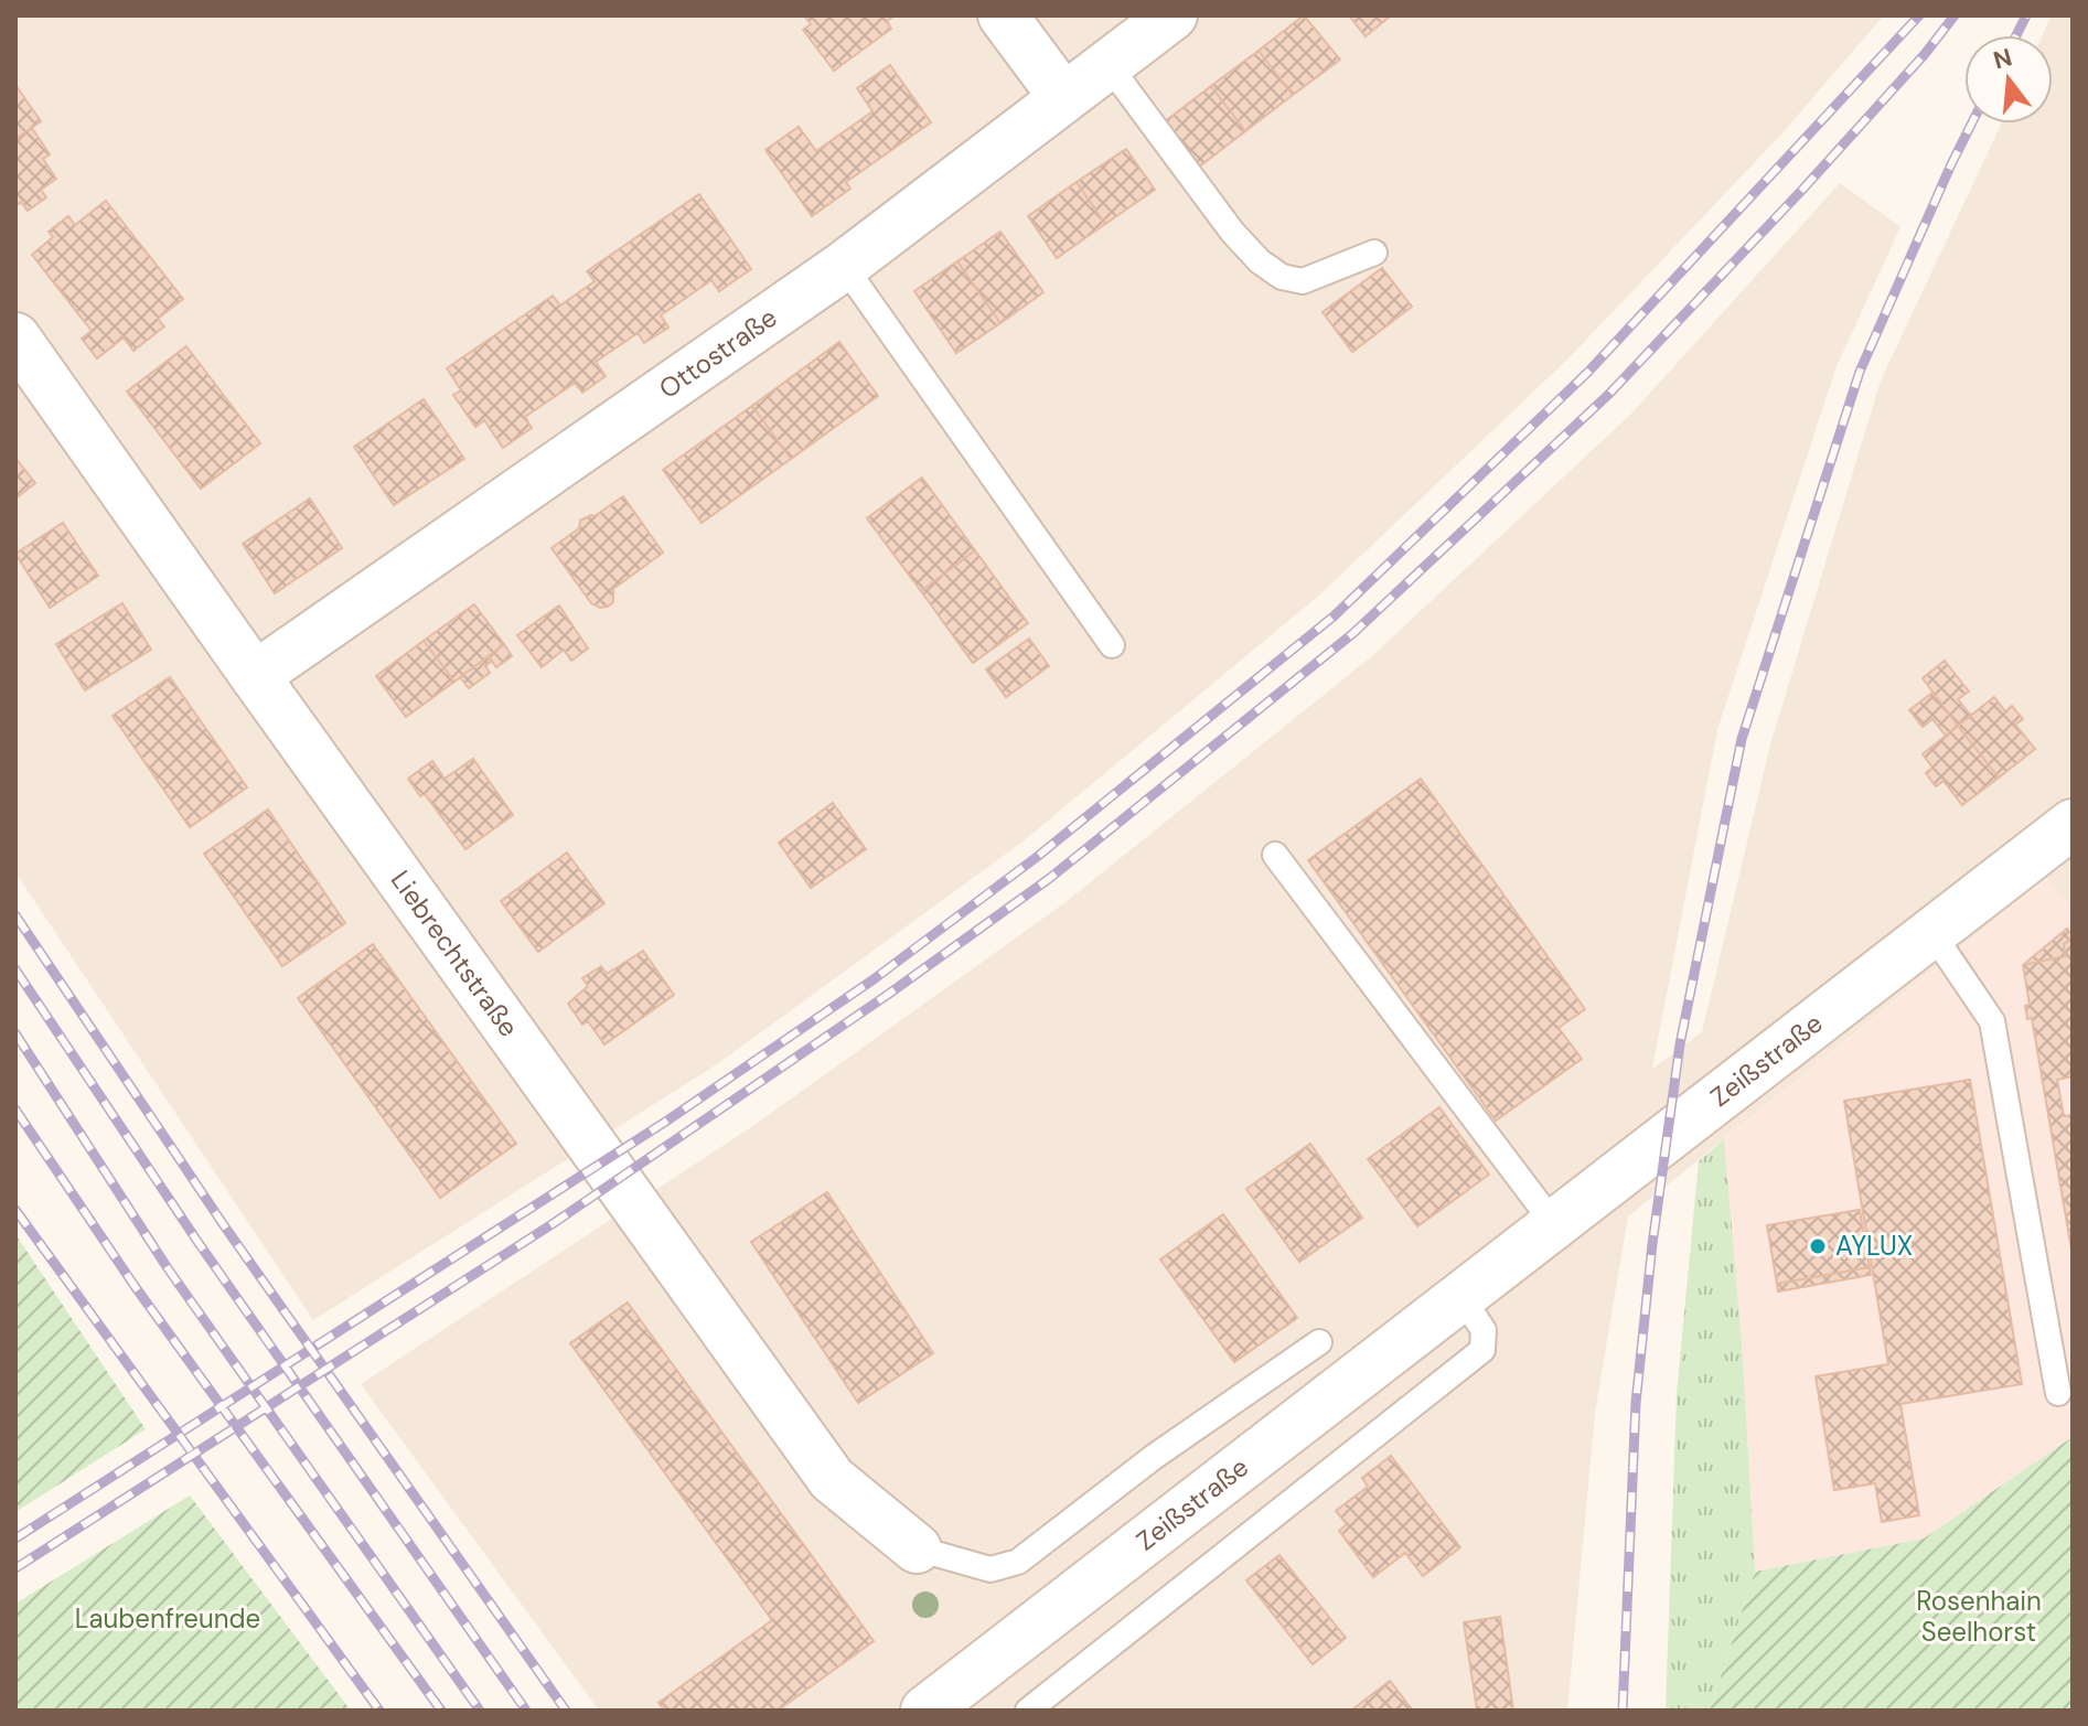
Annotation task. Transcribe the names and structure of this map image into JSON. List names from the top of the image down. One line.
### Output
{"streets":{"street":["Ottostraße","Liebrechtstraße","Zeißstraße"]},"crossings":[["Ottostraße","Liebrechtstraße"]],"parks":["Rosenhain Seelhorst","Laubenfreunde"],"places":["AYLUX"],"north":"top"}
